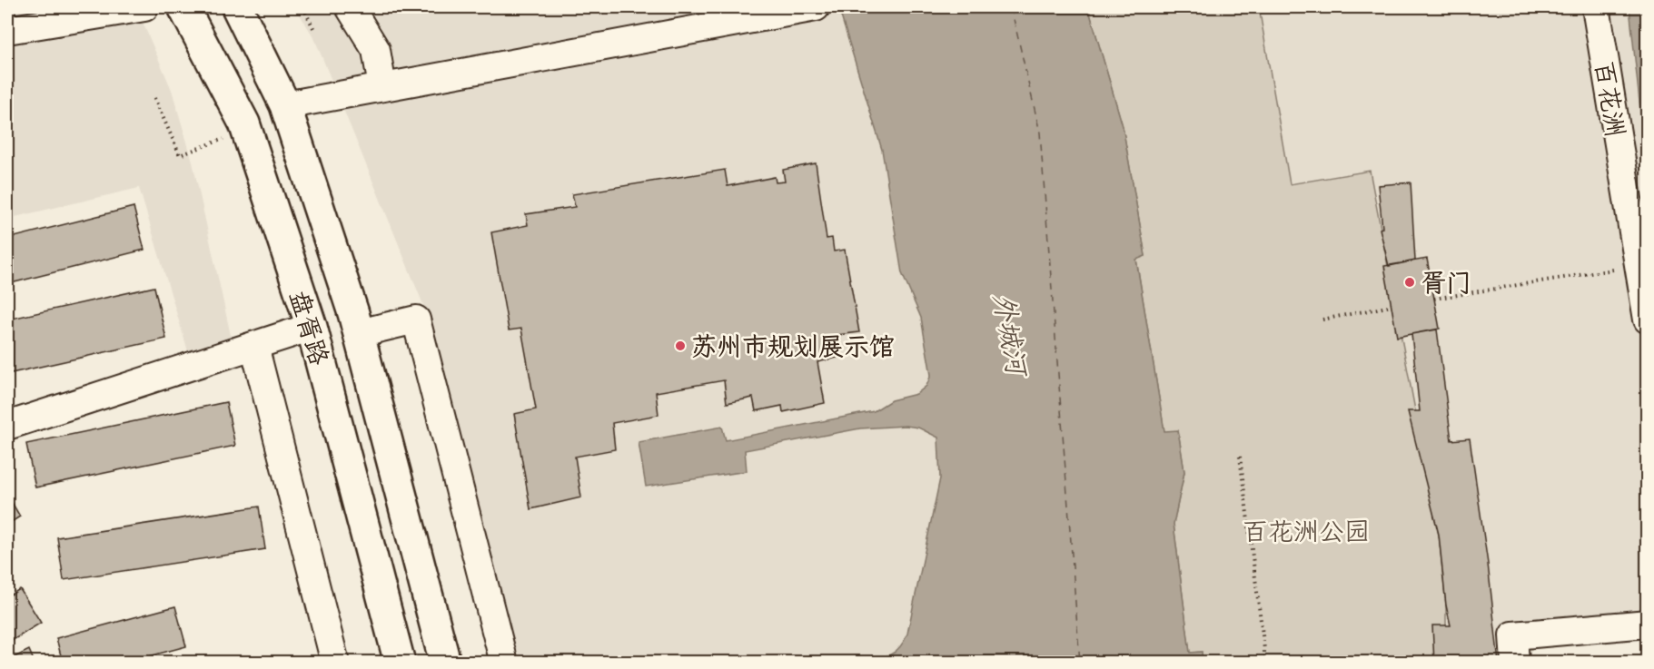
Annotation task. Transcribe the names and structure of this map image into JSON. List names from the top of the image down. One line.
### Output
{"streets":{"main road":["盘胥路"],"street":["百花洲"]},"water":["外城河"],"parks":["百花洲公园"],"places":["胥门","苏州市规划展示馆"]}
